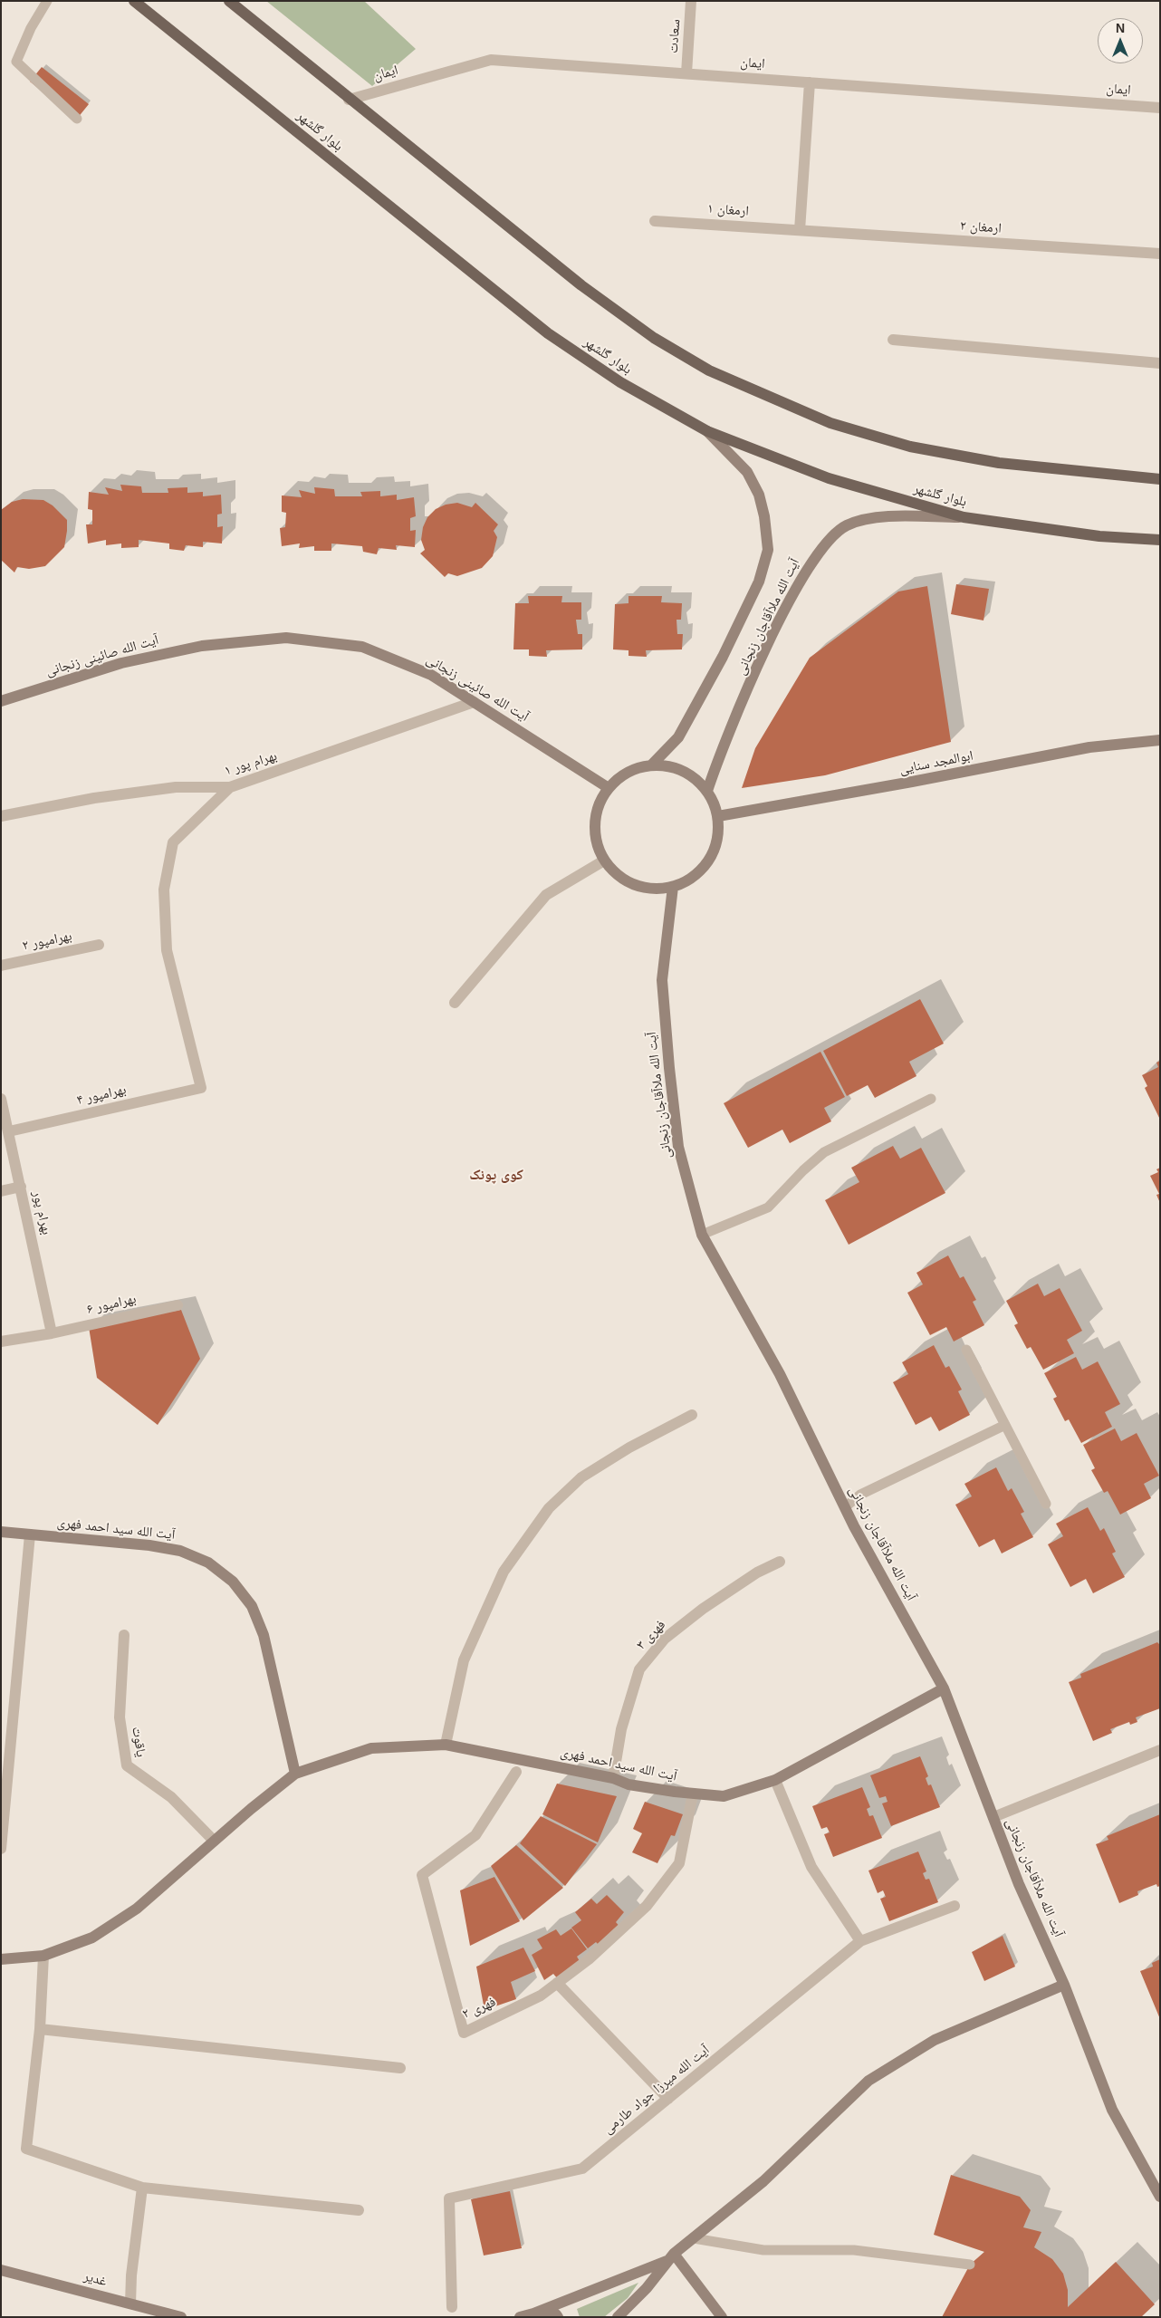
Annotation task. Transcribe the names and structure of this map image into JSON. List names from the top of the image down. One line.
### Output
{"streets":{"main road":["بلوار گلشهر","آیت الله ملاآقاجان زنجانی","آیت الله صائینی زنجانی","ابوالمجد سنایی","آیت الله سید احمد فهری","غدیر"],"street":["سعادت","ایمان","ارمغان ۱","ارمغان ۲","بهرام پور ۱","بهرامپور ۲","بهرامپور ۴","بهرام پور","بهرامپور ۶","فهری ۳","یاقوت","فهری ۲","آیت الله میرزا جواد طارمی"]},"crossings":[["سعادت","ایمان"],["بلوار گلشهر","آیت الله ملاآقاجان زنجانی"],["ارمغان ۱","ارمغان ۲"],["آیت الله ملاآقاجان زنجانی","آیت الله صائینی زنجانی"],["آیت الله ملاآقاجان زنجانی","ابوالمجد سنایی"],["آیت الله ملاآقاجان زنجانی","آیت الله سید احمد فهری"],["آیت الله صائینی زنجانی","ابوالمجد سنایی"],["آیت الله صائینی زنجانی","بهرام پور ۱"],["بهرام پور ۱","بهرامپور ۴"],["بهرامپور ۴","بهرام پور"],["بهرام پور","بهرامپور ۶"],["آیت الله سید احمد فهری","فهری ۳"],["آیت الله سید احمد فهری","یاقوت"],["آیت الله سید احمد فهری","فهری ۲"]],"districts":["کوی پونک"],"north":"top"}
